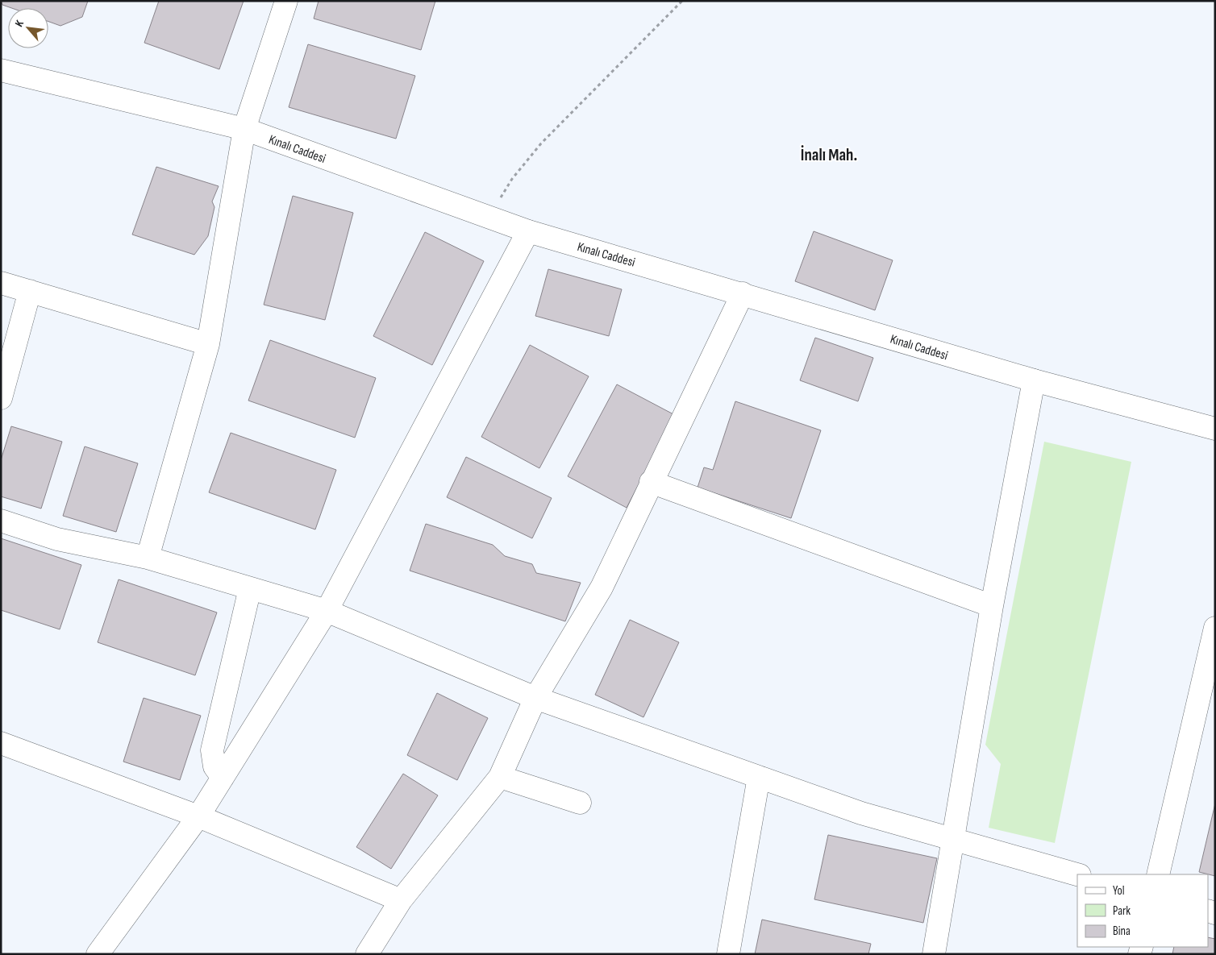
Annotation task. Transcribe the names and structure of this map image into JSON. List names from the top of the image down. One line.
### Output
{"streets":{"street":["Kınalı Caddesi"]},"districts":["İnalı Mah."],"legend":["Yol","Park","Bina"],"north":"top left"}
